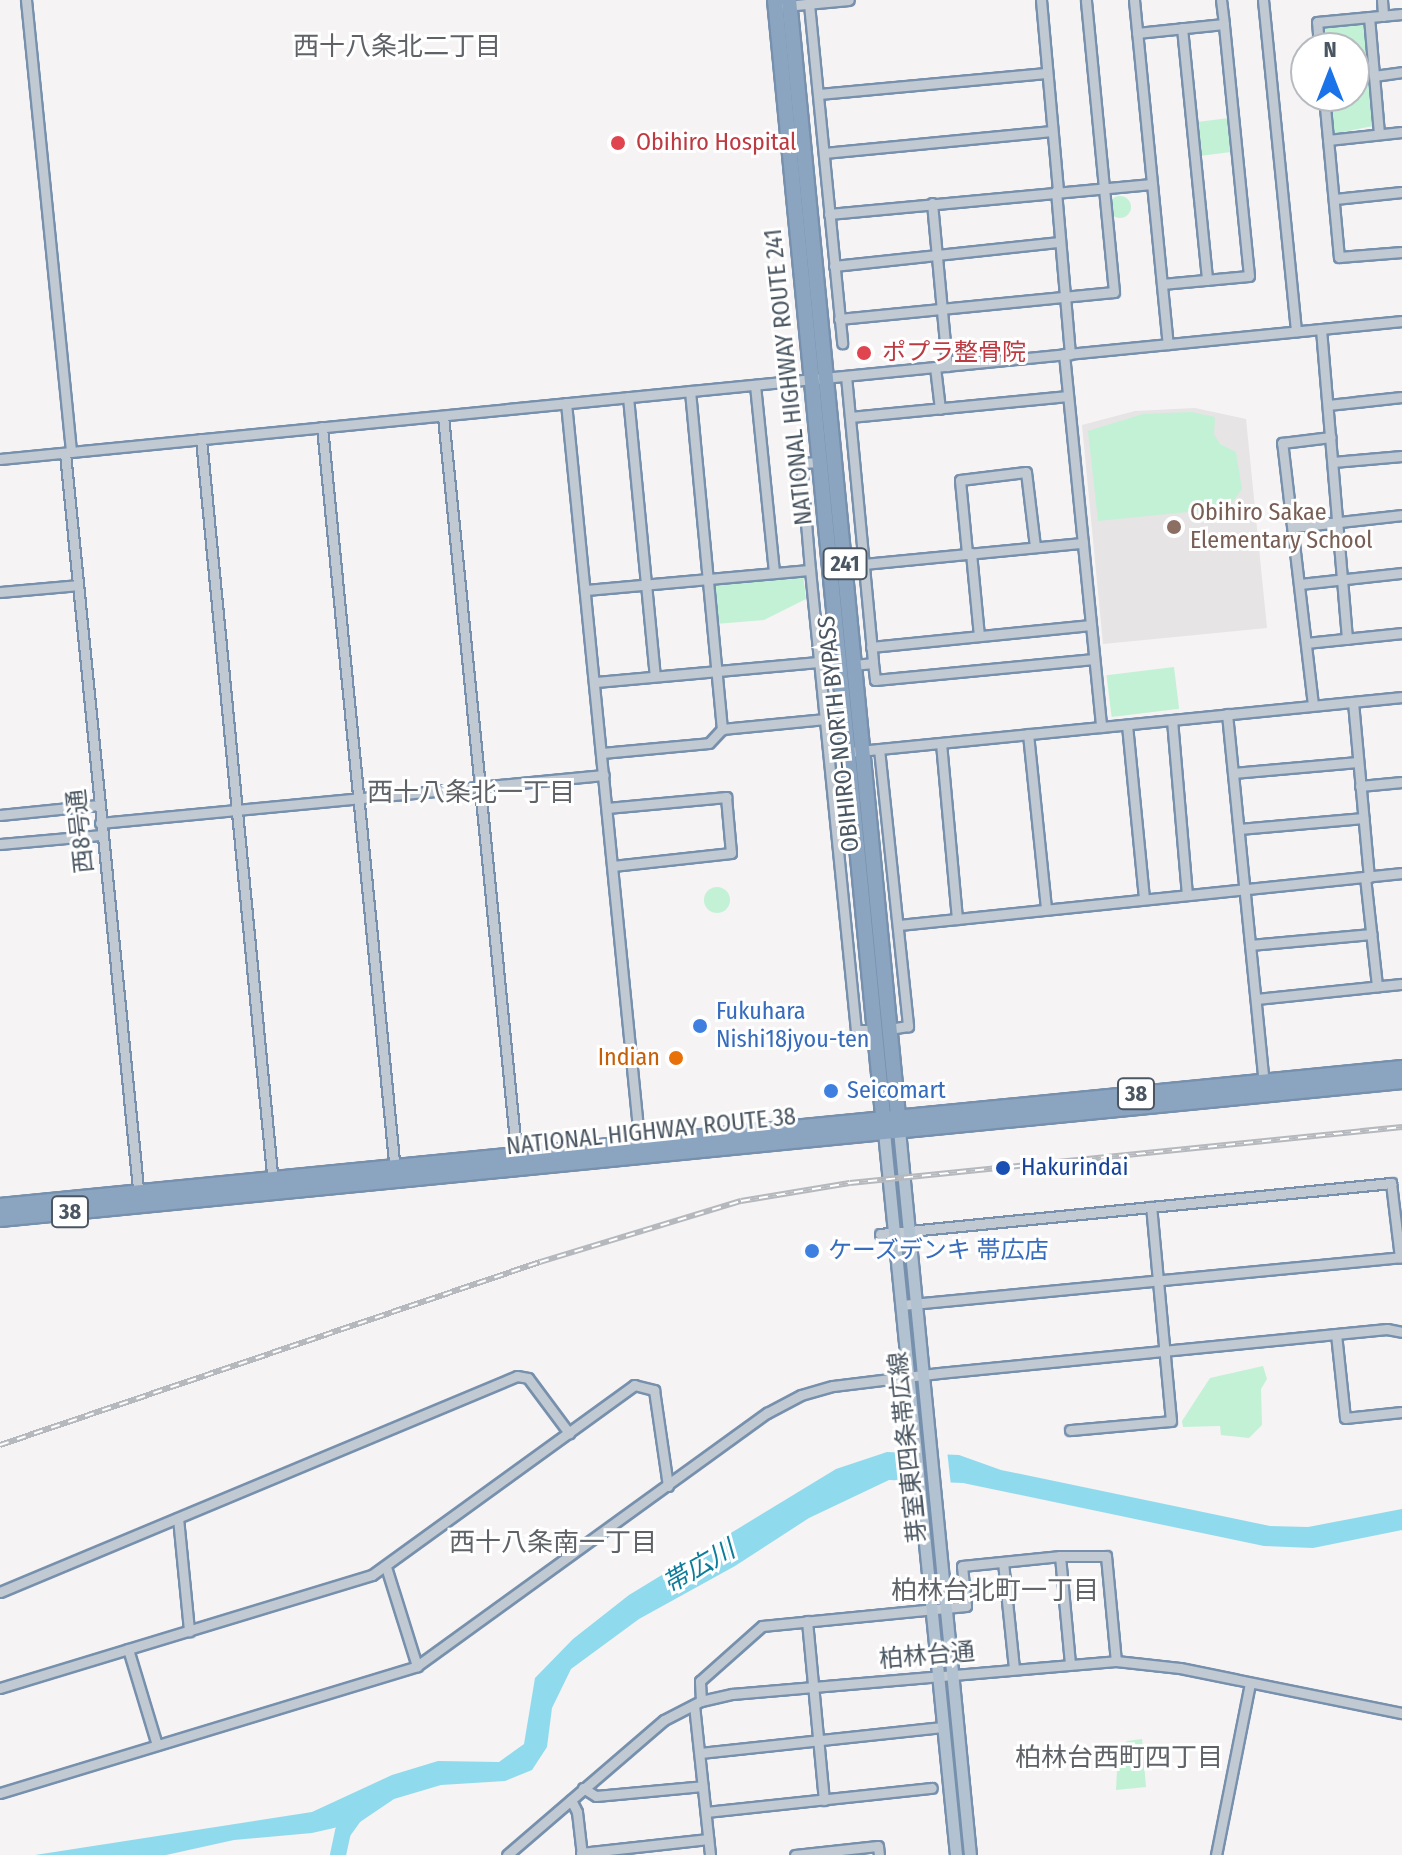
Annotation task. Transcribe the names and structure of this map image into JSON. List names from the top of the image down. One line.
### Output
{"streets":{"highway":["NATIONAL HIGHWAY ROUTE 241","241","OBIHIRO-NORTH BYPASS","38","NATIONAL HIGHWAY ROUTE 38"],"main road":["芽室東四条帯広線"],"street":["西8号通","柏林台通"]},"crossings":[["NATIONAL HIGHWAY ROUTE 241","OBIHIRO-NORTH BYPASS"],["NATIONAL HIGHWAY ROUTE 241","NATIONAL HIGHWAY ROUTE 38"],["NATIONAL HIGHWAY ROUTE 241","芽室東四条帯広線"],["西8号通","NATIONAL HIGHWAY ROUTE 38"],["NATIONAL HIGHWAY ROUTE 38","芽室東四条帯広線"],["芽室東四条帯広線","柏林台通"]],"districts":["西十八条北二丁目","西十八条北一丁目","西十八条南一丁目","柏林台北町一丁目","柏林台西町四丁目"],"water":["帯広川"],"places":["Obihiro Hospital","ポプラ整骨院","Obihiro Sakae Elementary School","Fukuhara Nishi18jyou-ten","Indian","Seicomart","Hakurindai","ケーズデンキ 帯広店"],"north":"top"}
